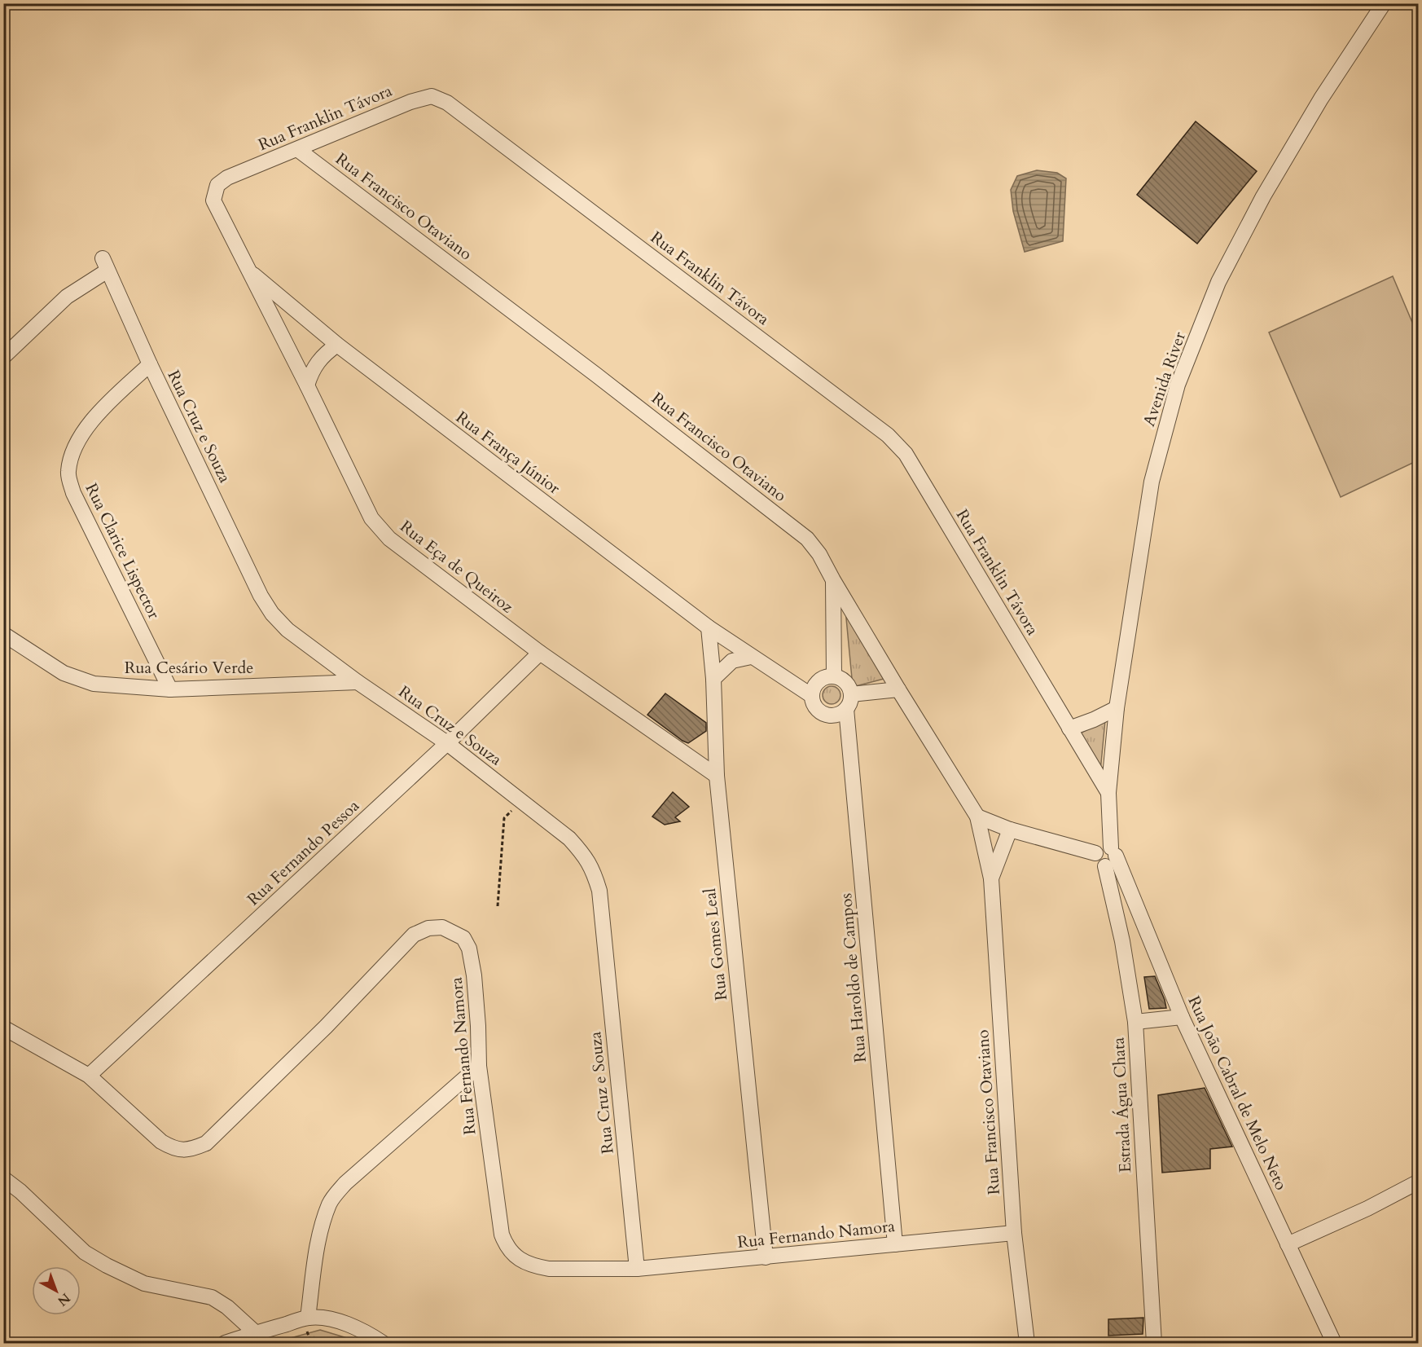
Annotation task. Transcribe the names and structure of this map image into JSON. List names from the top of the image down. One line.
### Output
{"streets":{"street":["Rua Franklin Távora","Rua Francisco Otaviano","Avenida River","Rua Cruz e Souza","Rua França Júnior","Rua Clarice Lispector","Rua Eça de Queiroz","Rua Cesário Verde","Rua Fernando Pessoa","Rua Gomes Leal","Rua Haroldo de Campos","Rua Fernando Namora","Rua João Cabral de Melo Neto","Estrada Água Chata"]},"crossings":[["Rua Franklin Távora","Rua Francisco Otaviano"],["Rua Franklin Távora","Avenida River"],["Rua Franklin Távora","Rua Eça de Queiroz"],["Rua Francisco Otaviano","Rua Fernando Namora"],["Avenida River","Rua João Cabral de Melo Neto"],["Avenida River","Estrada Água Chata"],["Rua Cruz e Souza","Rua Clarice Lispector"],["Rua Cruz e Souza","Rua Cesário Verde"],["Rua Cruz e Souza","Rua Fernando Pessoa"],["Rua Cruz e Souza","Rua Fernando Namora"],["Rua França Júnior","Rua Eça de Queiroz"],["Rua França Júnior","Rua Gomes Leal"],["Rua França Júnior","Rua Haroldo de Campos"],["Rua Clarice Lispector","Rua Cesário Verde"],["Rua Eça de Queiroz","Rua Fernando Pessoa"],["Rua Eça de Queiroz","Rua Gomes Leal"],["Rua Fernando Pessoa","Rua Fernando Namora"],["Rua Gomes Leal","Rua Fernando Namora"],["Rua Haroldo de Campos","Rua Fernando Namora"],["Rua João Cabral de Melo Neto","Estrada Água Chata"]],"north":"bottom right"}
